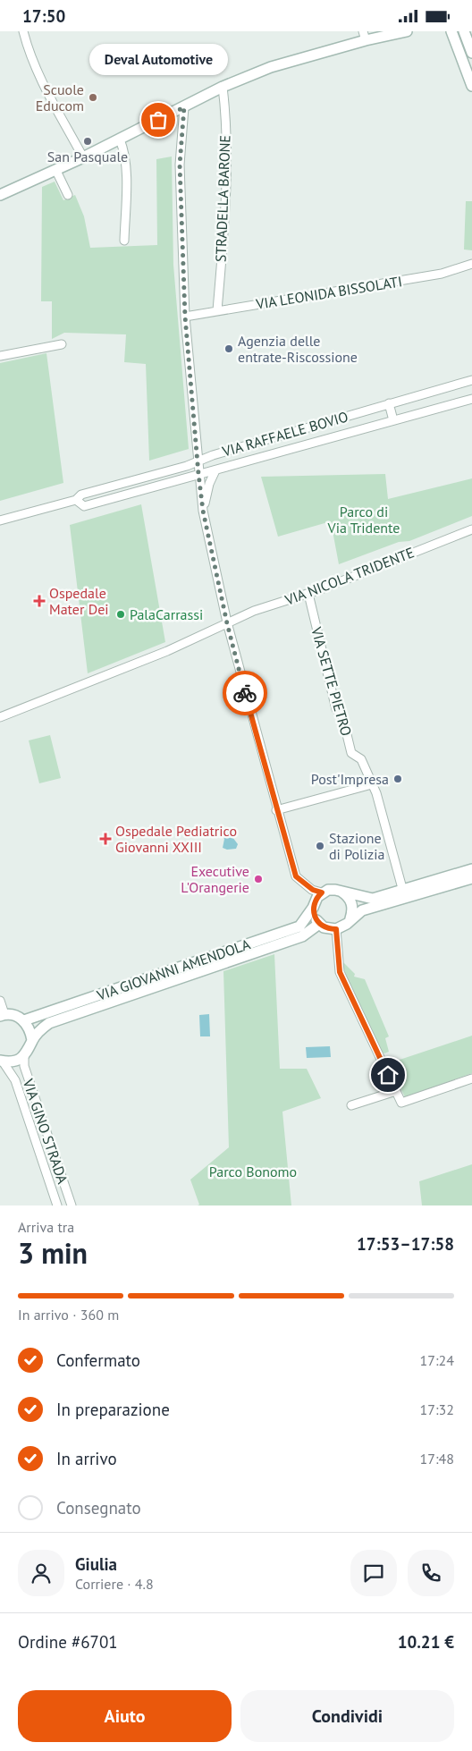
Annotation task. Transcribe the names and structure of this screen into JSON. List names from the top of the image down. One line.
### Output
{"streets":{"main road":["VIA GIOVANNI AMENDOLA"],"street":["STRADELLA BARONE","VIA LEONIDA BISSOLATI","VIA RAFFAELE BOVIO","VIA NICOLA TRIDENTE","VIA SETTE PIETRO","VIA GINO STRADA"]},"crossings":[["STRADELLA BARONE","VIA LEONIDA BISSOLATI"],["VIA NICOLA TRIDENTE","VIA SETTE PIETRO"],["VIA GIOVANNI AMENDOLA","VIA GINO STRADA"]],"parks":["Parco di Via Tridente","Parco Bonomo"],"places":{"other":["Scuole Educom","Deval Automotive","San Pasquale","Agenzia delle entrate-Riscossione","PalaCarrassi","Post'Impresa","Stazione di Polizia","Executive L'Orangerie"],"health":["Ospedale Mater Dei","Ospedale Pediatrico Giovanni XXIII"]},"page":{"status":"17:50","bubble":"Deval Automotive","heading":["3 min","Arriva tra","17:53–17:58"],"panel":["Giulia","Corriere · 4.8","Ordine #6701","10.21 €"],"bar":"In arrivo · 360 m","list":[["Confermato","17:24"],["In preparazione","17:32"],["In arrivo","17:48"],"Consegnato"],"buttons":["Aiuto","Condividi"]}}
